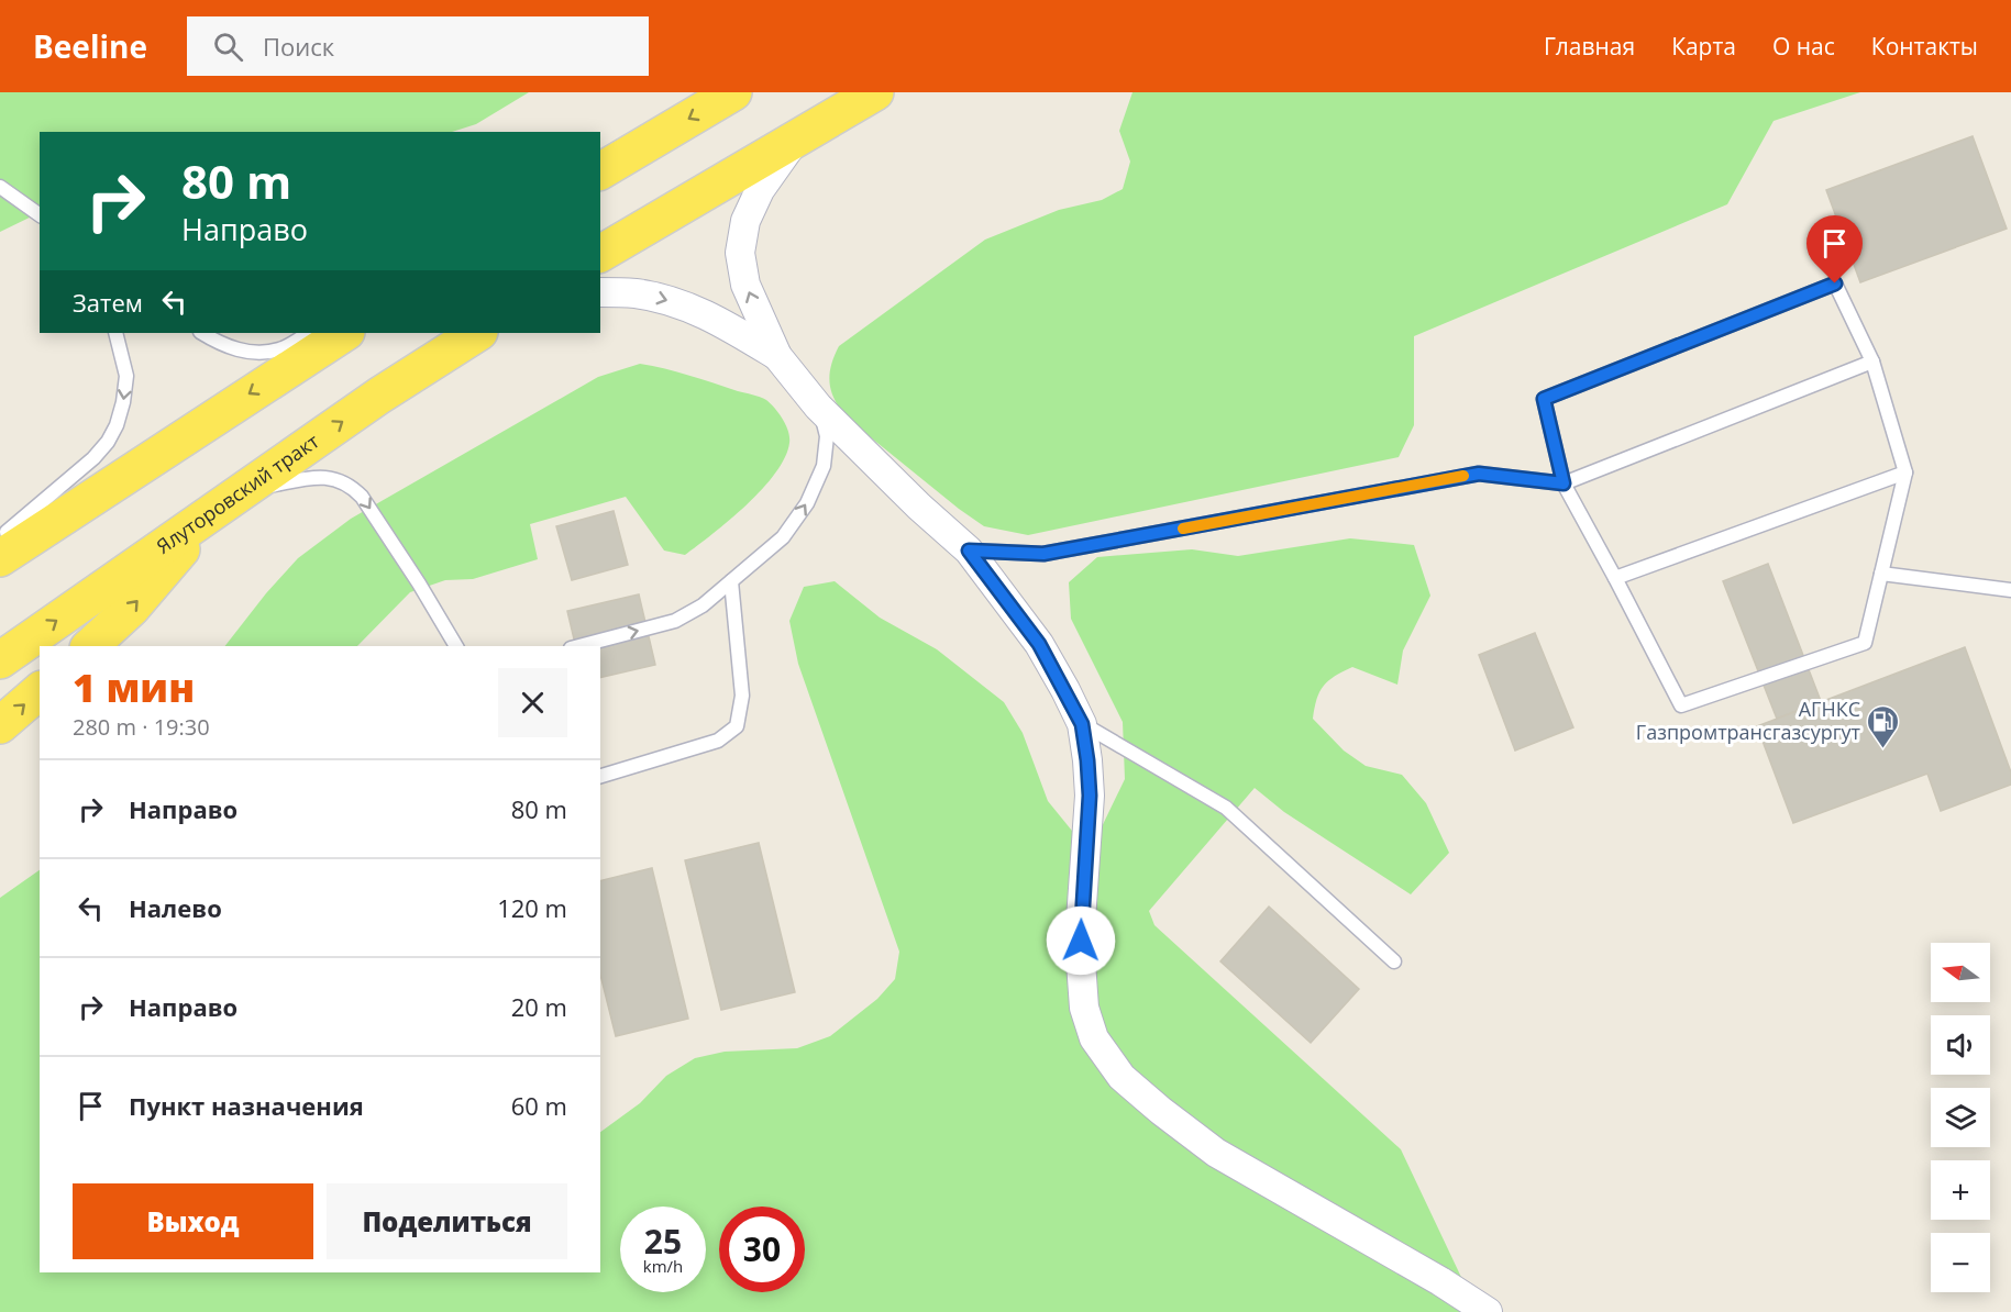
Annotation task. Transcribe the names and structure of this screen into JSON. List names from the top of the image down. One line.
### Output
{"streets":{"main road":["Ялуторовский тракт"]},"places":{"fuel station":["АГНКС Газпромтрансгазсургут"]},"north":"left","page":{"header":"Beeline","search":"Поиск","nav":["Главная","Карта","О нас","Контакты"],"turn":["80 m","Направо"],"then":"Затем","heading":["1 мин","280 m · 19:30"],"list":[{"name":"Направо","value":"80 m"},{"name":"Налево","value":"120 m"},{"name":"Направо","value":"20 m"},{"name":"Пункт назначения","value":"60 m"}],"map_buttons":["+","−"],"buttons":["Выход","Поделиться"],"speed":"25 km/h","limit":"30"}}
